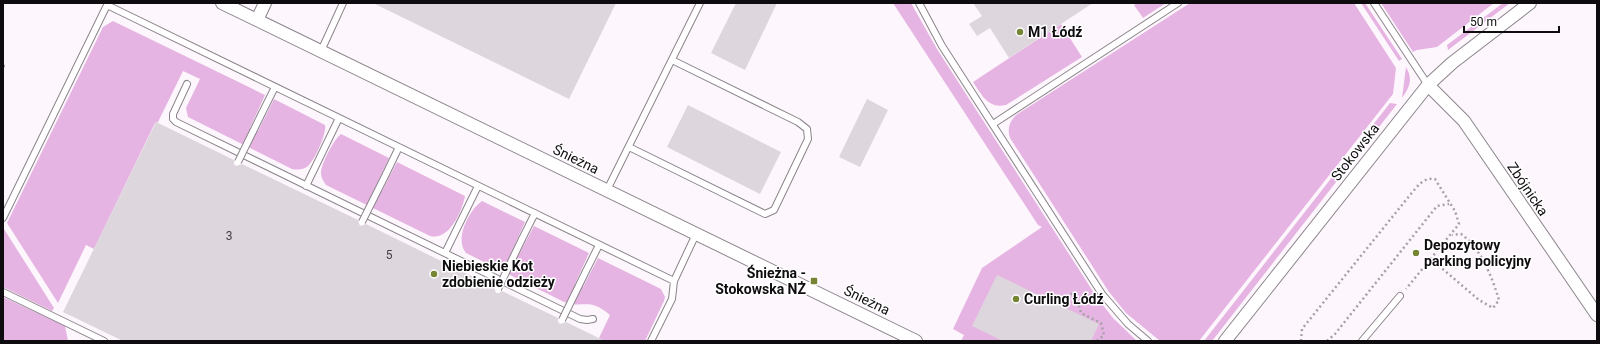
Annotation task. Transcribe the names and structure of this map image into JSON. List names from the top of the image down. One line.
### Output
{"streets":{"street":["Stokowska","Śnieżna","Zbójnicka"]},"crossings":[["Stokowska","Zbójnicka"]],"places":{"other":["M1 Łódź","Depozytowy parking policyjny","Niebieskie Kot zdobienie odzieży","Curling Łódź"],"transit":["Śnieżna - Stokowska NŻ"]},"house_numbers":["3","5"],"scale_bar":"50 m"}
